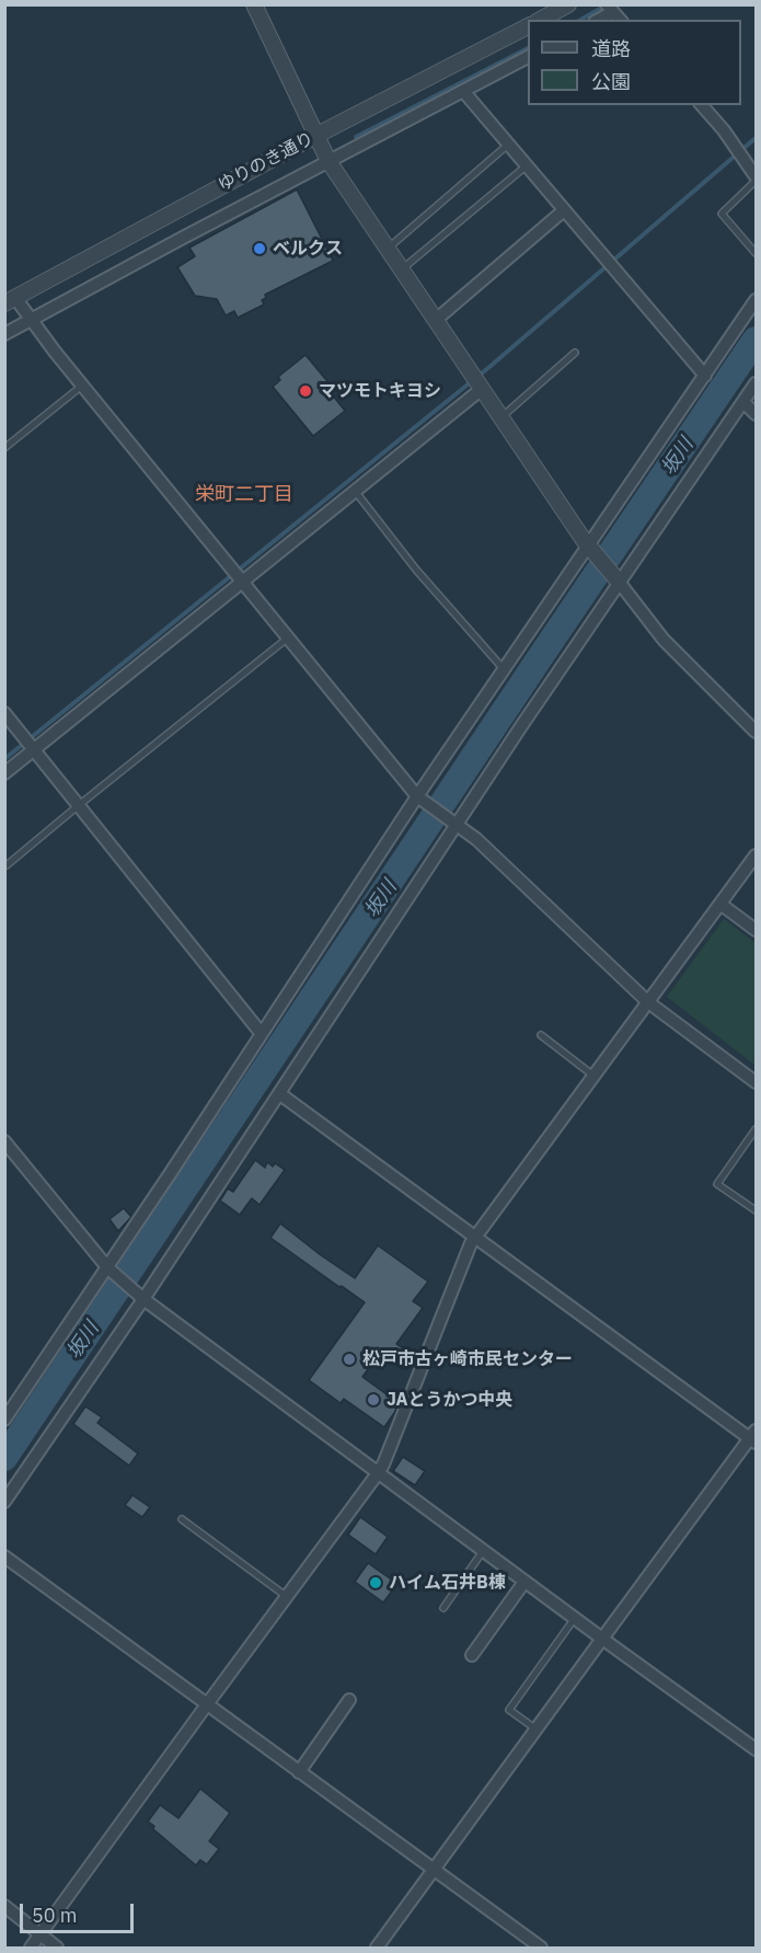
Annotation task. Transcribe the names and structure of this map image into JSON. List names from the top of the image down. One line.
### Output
{"streets":{"street":["ゆりのき通り"]},"districts":["栄町二丁目"],"water":["坂川"],"places":["ベルクス","マツモトキヨシ","松戸市古ヶ崎市民センター","JAとうかつ中央","ハイム石井B棟"],"legend":["道路","公園"],"scale_bar":"50 m"}
